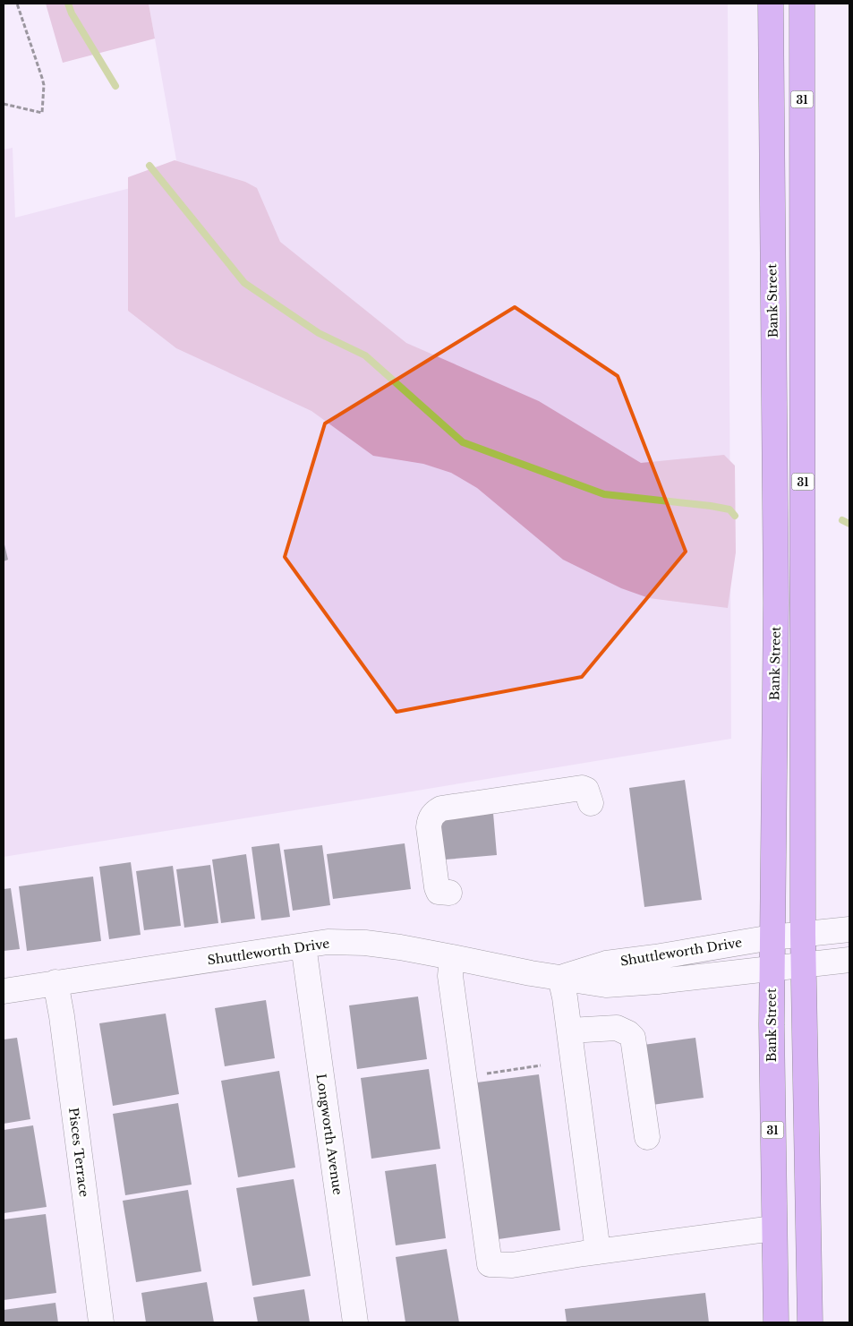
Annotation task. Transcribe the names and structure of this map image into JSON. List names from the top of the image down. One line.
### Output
{"streets":{"main road":["31","Bank Street"],"street":["Shuttleworth Drive","Longworth Avenue","Pisces Terrace"]},"crossings":[["31","Shuttleworth Drive"],["Bank Street","Shuttleworth Drive"],["Shuttleworth Drive","Longworth Avenue"],["Shuttleworth Drive","Pisces Terrace"]]}
